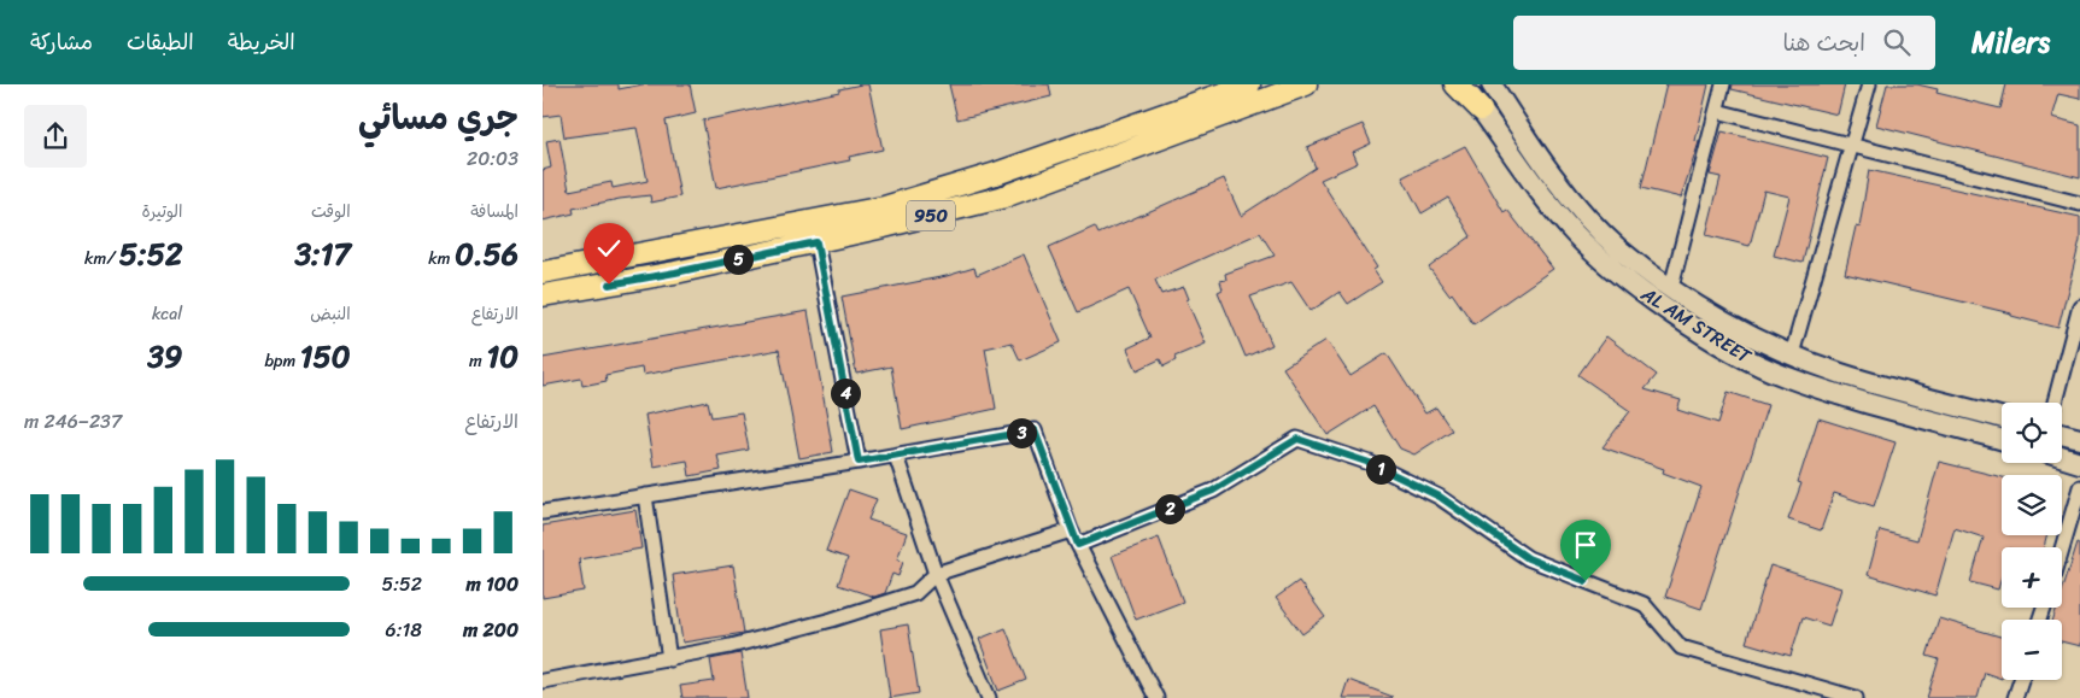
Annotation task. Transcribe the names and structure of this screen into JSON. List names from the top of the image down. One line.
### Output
{"streets":{"main road":["950","AL AM STREET"]},"page":{"header":"Milers","search":"ابحث هنا","nav":["الخريطة","الطبقات","مشاركة"],"heading":["جري مسائي","20:03"],"stats":[["المسافة","0.56 km"],["الوقت","3:17"],["الوتيرة","5:52 /km"],["الارتفاع","10 m"],["النبض","150 bpm"],["kcal","39"]],"pins":["5","4","3","1","2"],"chart":["الارتفاع","237–246 m"],"map_buttons":["+","−"],"list":[{"name":"100 m","note":"5:52"},{"name":"200 m","note":"6:18"}]}}
